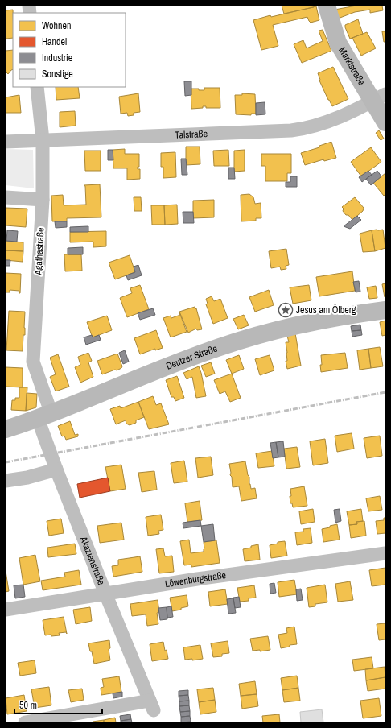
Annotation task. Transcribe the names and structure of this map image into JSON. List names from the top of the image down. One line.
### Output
{"streets":{"main road":["Marktstraße","Deutzer Straße"],"street":["Talstraße","Agathastraße","Akazienstraße","Löwenburgstraße"]},"crossings":[["Marktstraße","Talstraße"],["Talstraße","Agathastraße"],["Agathastraße","Deutzer Straße"],["Agathastraße","Akazienstraße"],["Deutzer Straße","Akazienstraße"],["Akazienstraße","Löwenburgstraße"]],"places":{"place":["Jesus am Ölberg"]},"legend":["Wohnen","Handel","Industrie","Sonstige"],"scale_bar":"50 m"}
